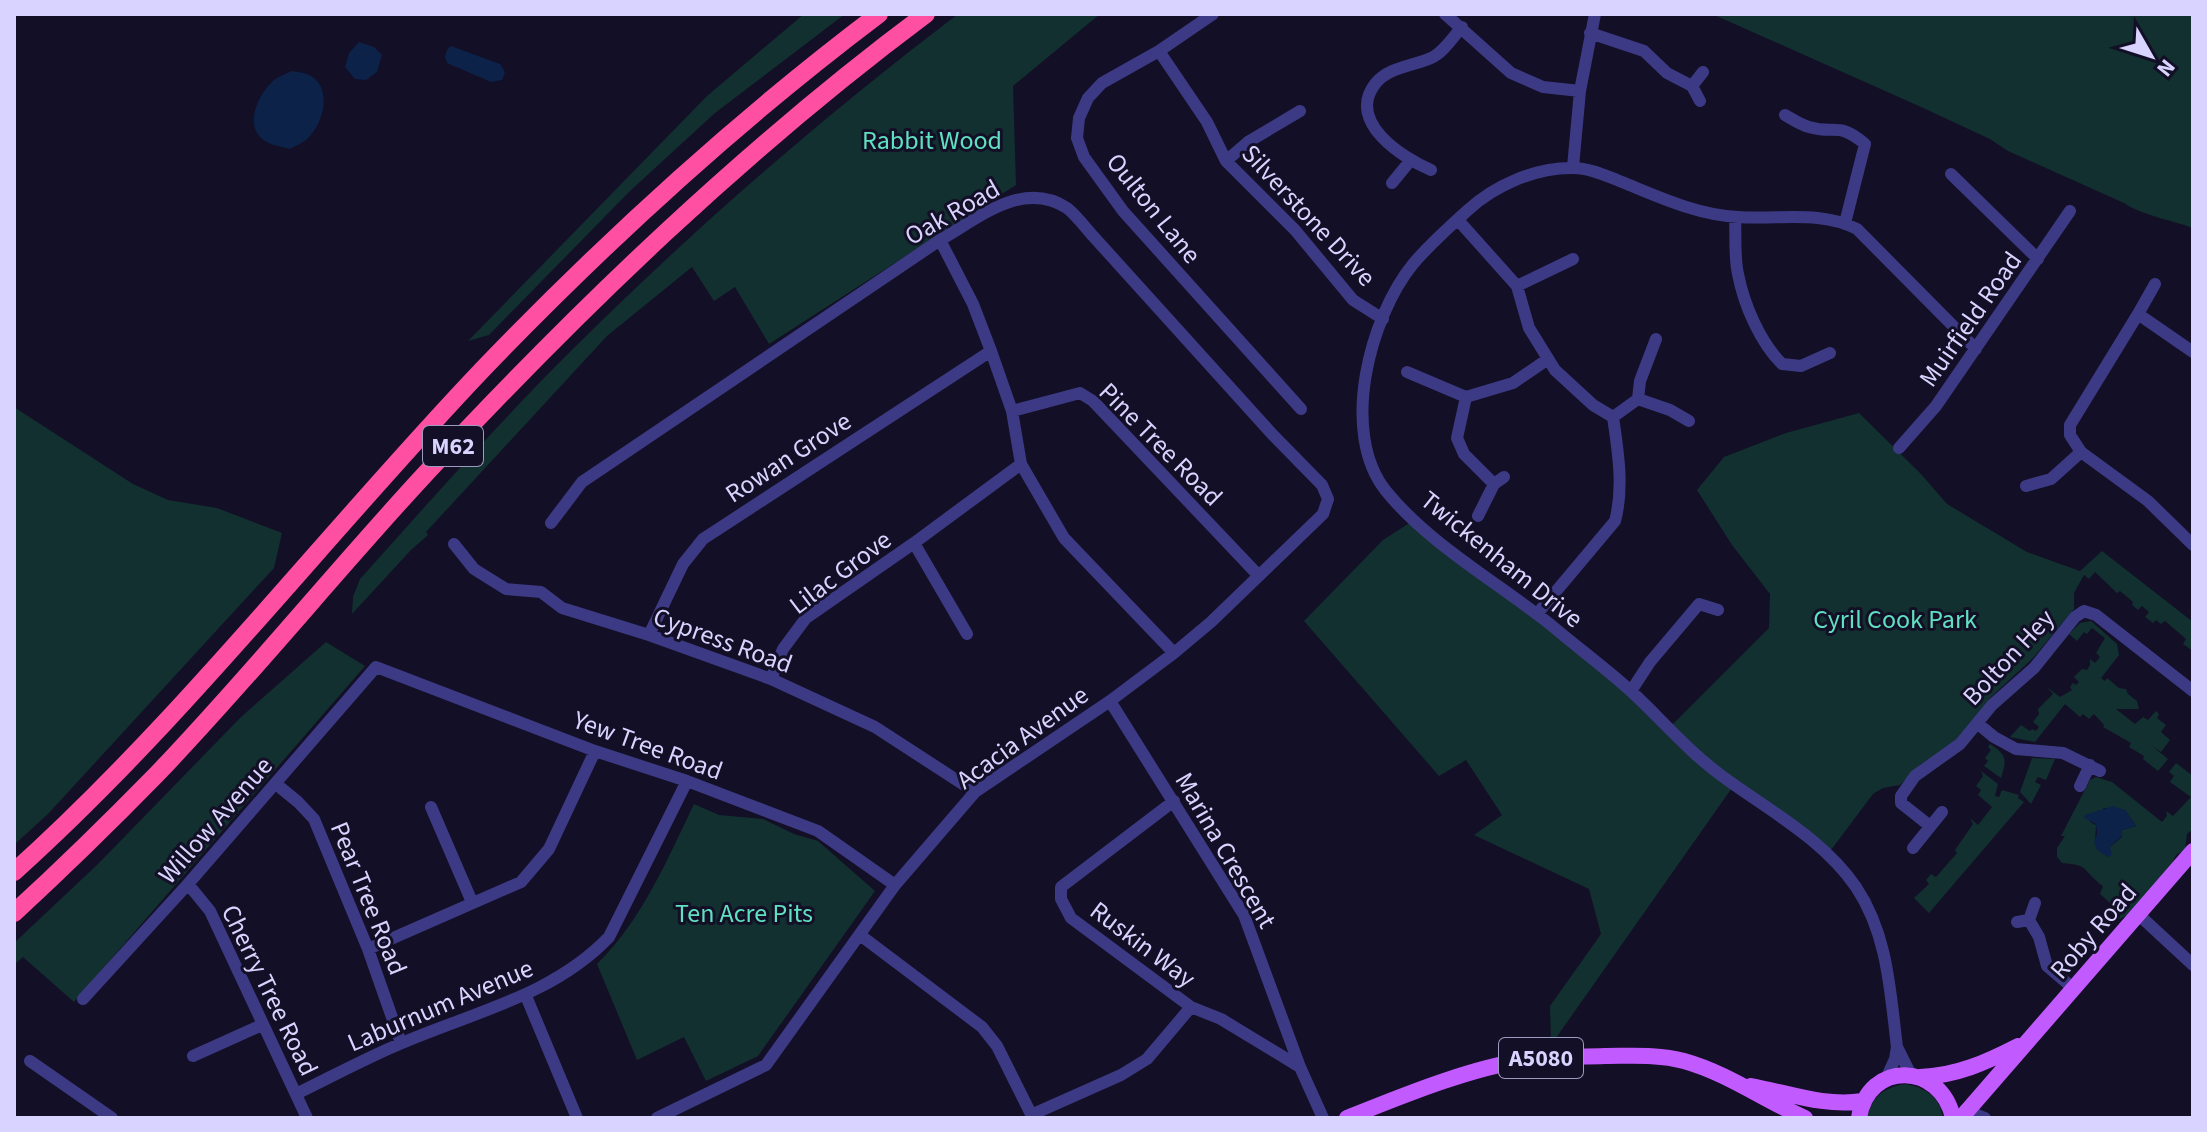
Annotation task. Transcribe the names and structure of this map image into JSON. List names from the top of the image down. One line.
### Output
{"streets":{"highway":["M62"],"main road":["Roby Road","A5080"],"street":["Oulton Lane","Oak Road","Silverstone Drive","Muirfield Road","Pine Tree Road","Rowan Grove","Twickenham Drive","Lilac Grove","Cypress Road","Bolton Hey","Acacia Avenue","Yew Tree Road","Willow Avenue","Marina Crescent","Pear Tree Road","Ruskin Way","Cherry Tree Road","Laburnum Avenue"]},"crossings":[["Oulton Lane","Silverstone Drive"],["Oak Road","Acacia Avenue"],["Silverstone Drive","Twickenham Drive"],["Pine Tree Road","Acacia Avenue"],["Rowan Grove","Cypress Road"],["Twickenham Drive","Roby Road"],["Twickenham Drive","A5080"],["Lilac Grove","Cypress Road"],["Cypress Road","Acacia Avenue"],["Acacia Avenue","Yew Tree Road"],["Acacia Avenue","Marina Crescent"],["Yew Tree Road","Willow Avenue"],["Yew Tree Road","Laburnum Avenue"],["Willow Avenue","Pear Tree Road"],["Willow Avenue","Cherry Tree Road"],["Marina Crescent","Ruskin Way"],["Pear Tree Road","Laburnum Avenue"],["Roby Road","A5080"],["Cherry Tree Road","Laburnum Avenue"]],"parks":["Rabbit Wood","Cyril Cook Park","Ten Acre Pits"],"north":"bottom right"}
